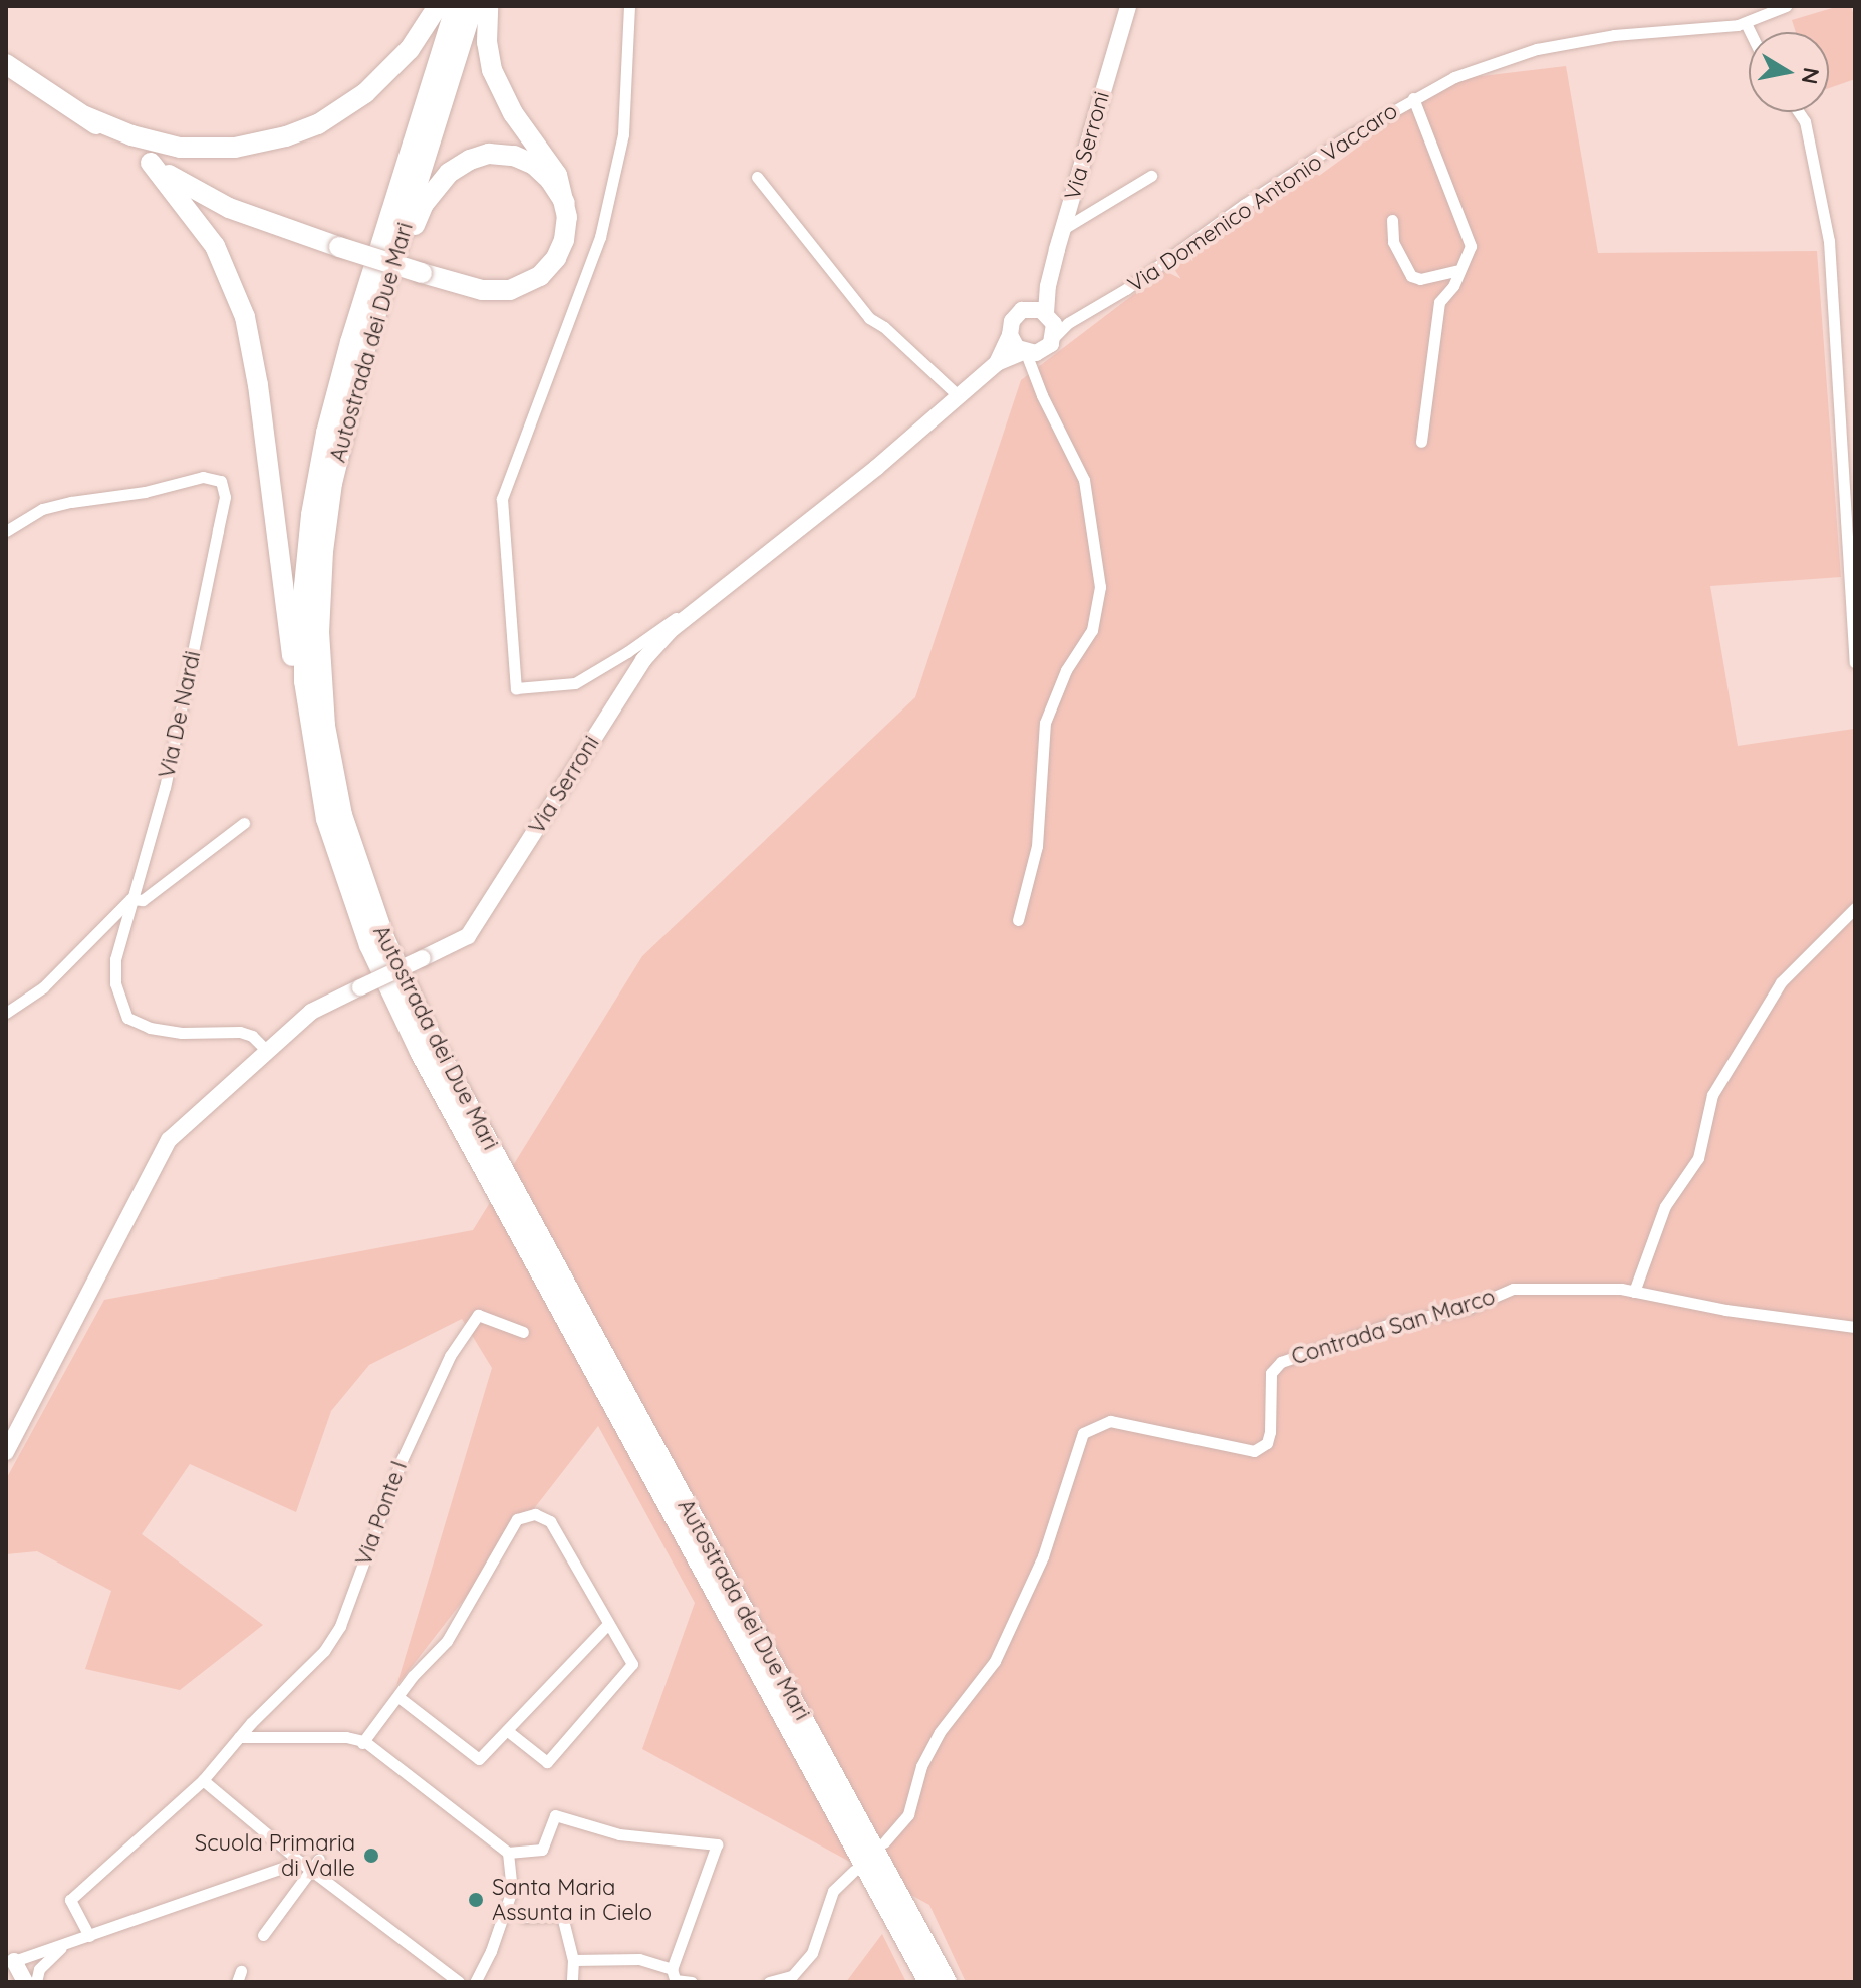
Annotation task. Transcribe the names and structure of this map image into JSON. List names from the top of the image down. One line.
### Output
{"streets":{"highway":["Autostrada dei Due Mari"],"main road":["Via Serroni"],"street":["Via Domenico Antonio Vaccaro","Via De Nardi","Contrada San Marco","Via Ponte I"]},"crossings":[["Via Serroni","Via Domenico Antonio Vaccaro"],["Via Serroni","Via De Nardi"]],"places":["Scuola Primaria di Valle","Santa Maria Assunta in Cielo"],"north":"right"}
